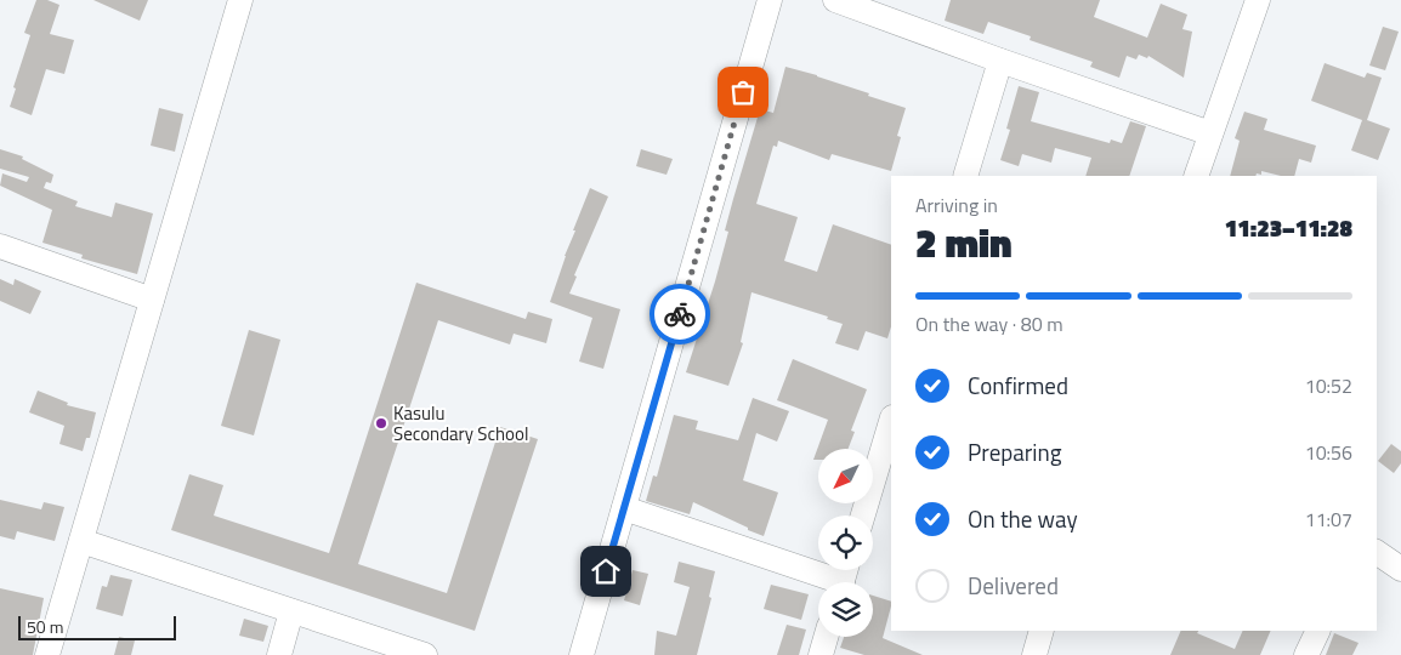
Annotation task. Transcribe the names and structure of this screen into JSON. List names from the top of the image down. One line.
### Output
{"places":["Kasulu Secondary School"],"scale_bar":"50 m","north":"bottom left","page":{"heading":["2 min","Arriving in","11:23–11:28"],"bar":"On the way · 80 m","list":[["Confirmed","10:52"],["Preparing","10:56"],["On the way","11:07"],"Delivered"],"scale":"50 m"}}
